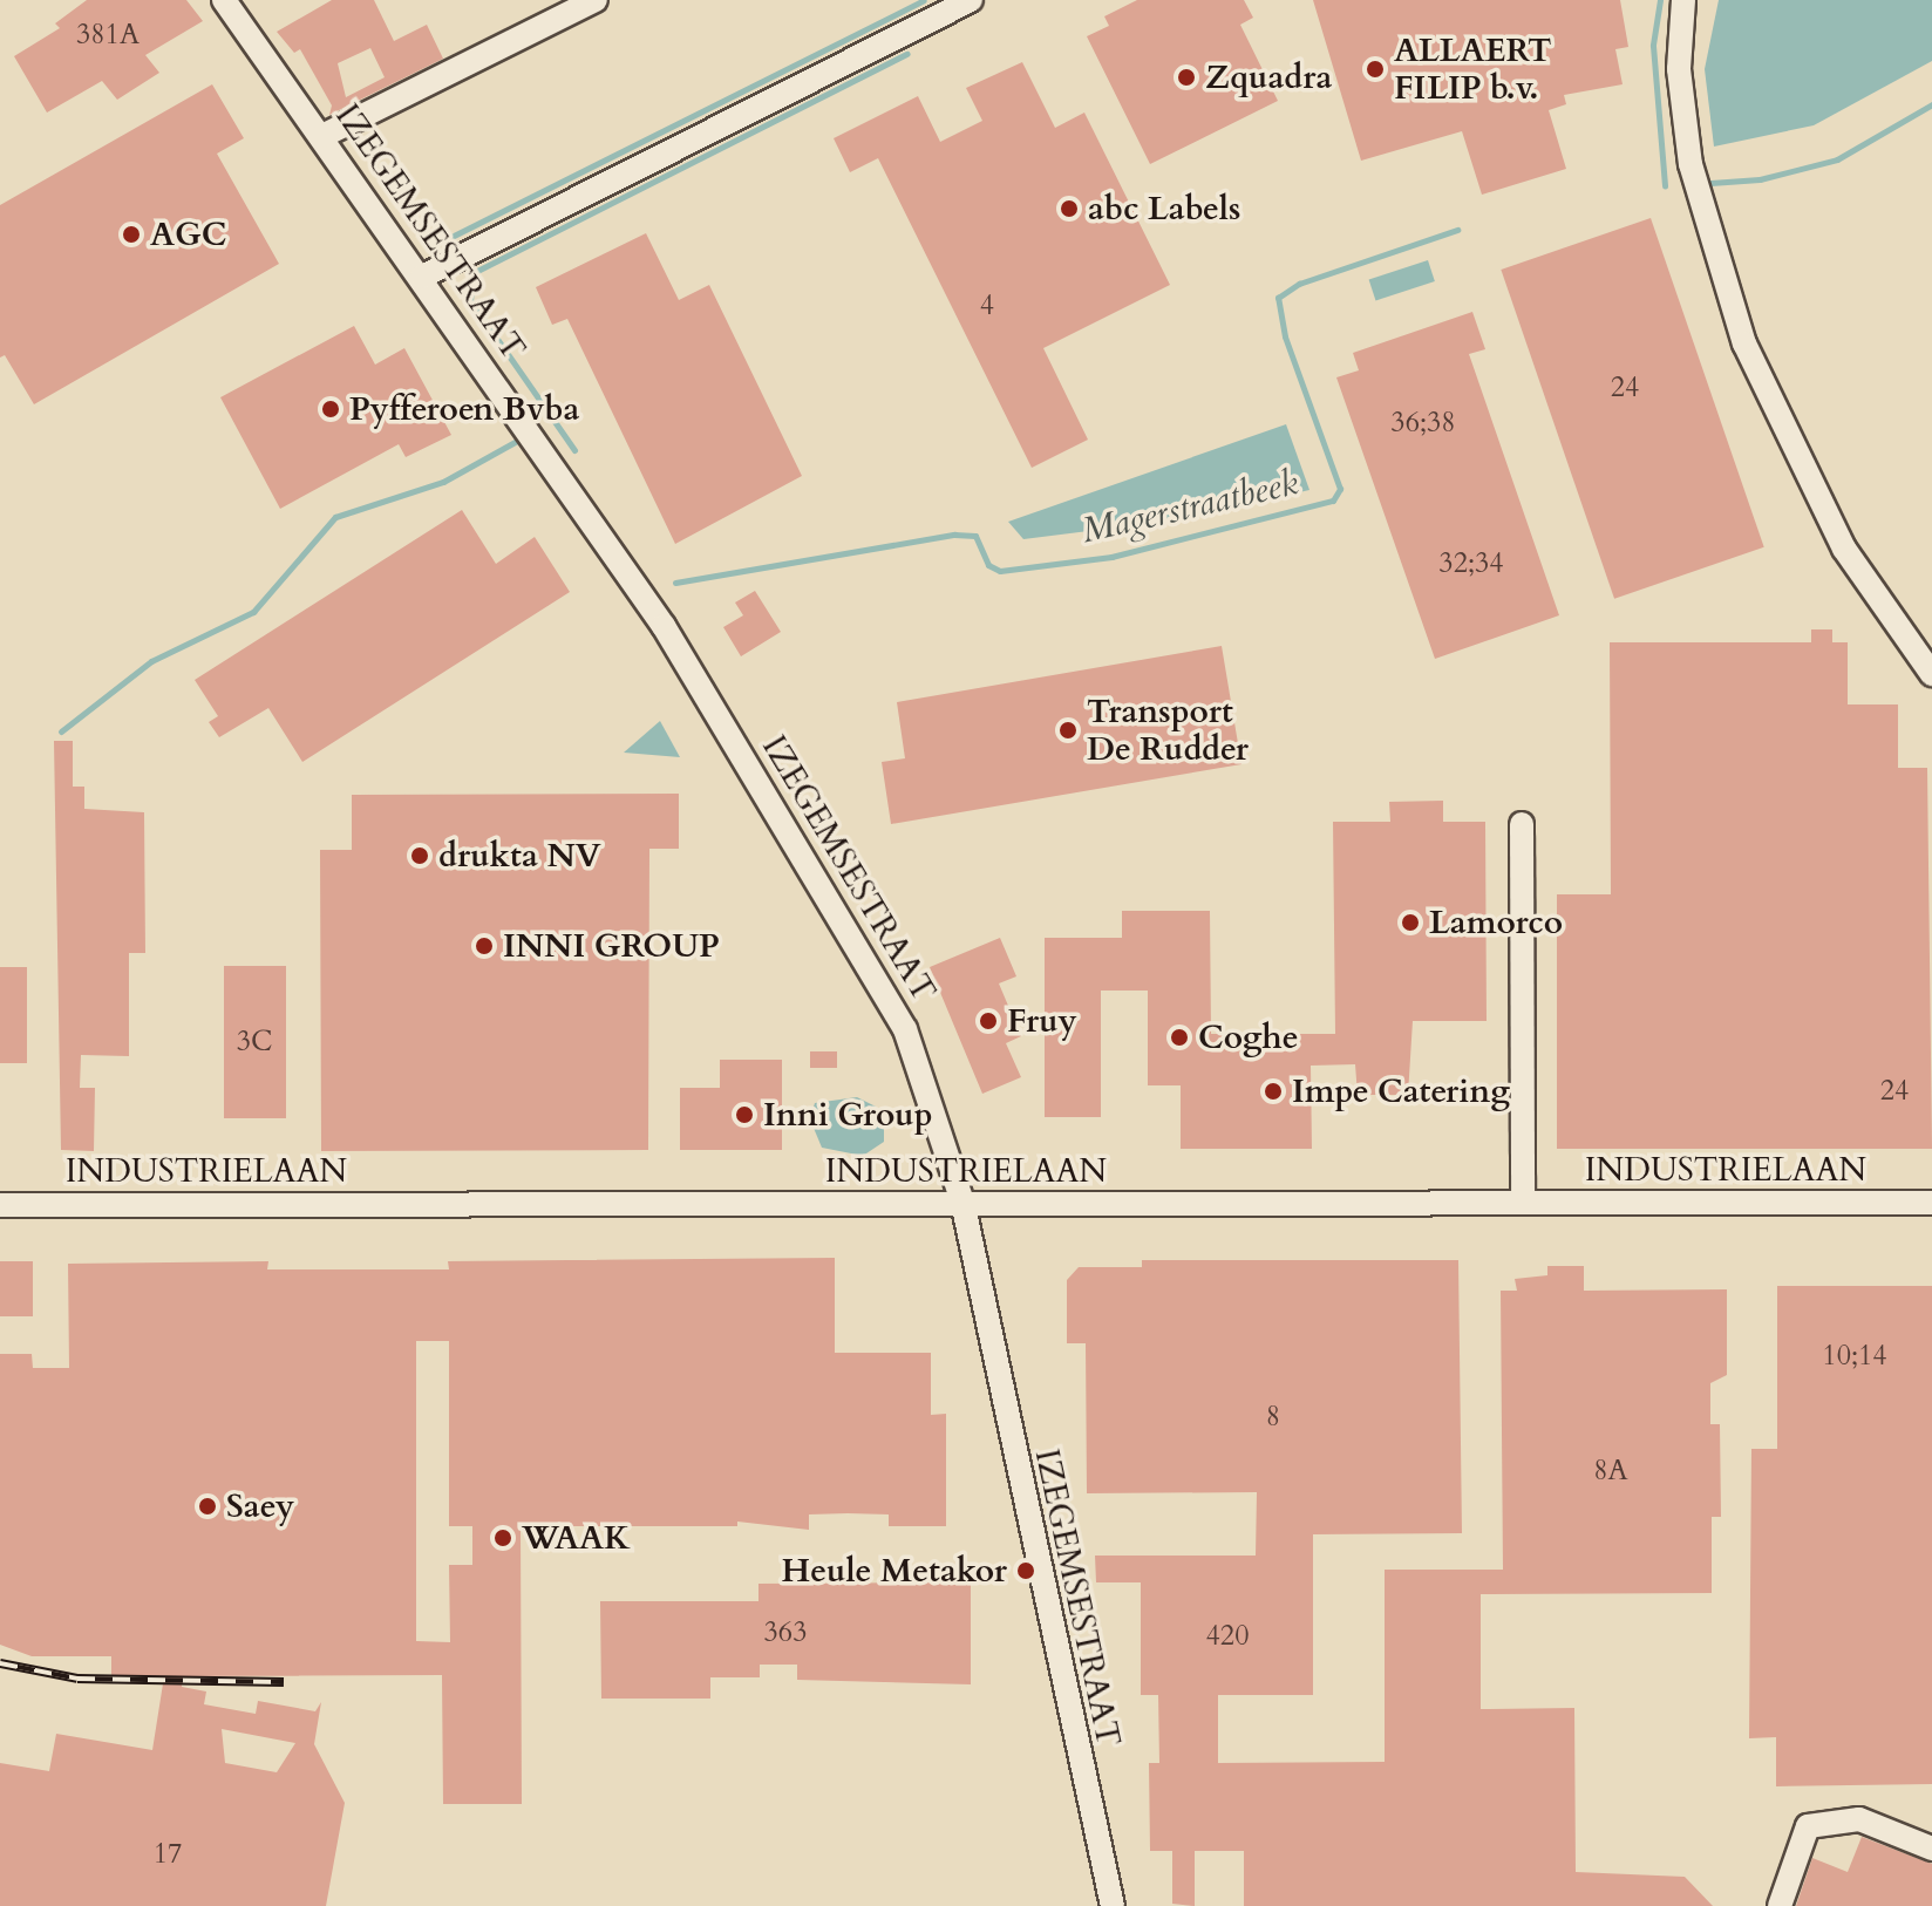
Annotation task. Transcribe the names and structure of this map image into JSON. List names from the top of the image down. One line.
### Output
{"streets":{"street":["IZEGEMSESTRAAT","INDUSTRIELAAN"]},"crossings":[["IZEGEMSESTRAAT","INDUSTRIELAAN"]],"water":["Magerstraatbeek"],"places":["ALLAERT FILIP b.v.","Zquadra","abc Labels","AGC","Pyfferoen Bvba","Transport De Rudder","drukta NV","Lamorco","INNI GROUP","Fruy","Coghe","Impe Catering","Inni Group","Saey","WAAK","Heule Metakor"],"house_numbers":["381A","4","24","36;38","32;34","3C","24","10;14","8","8A","363","420","17"]}
